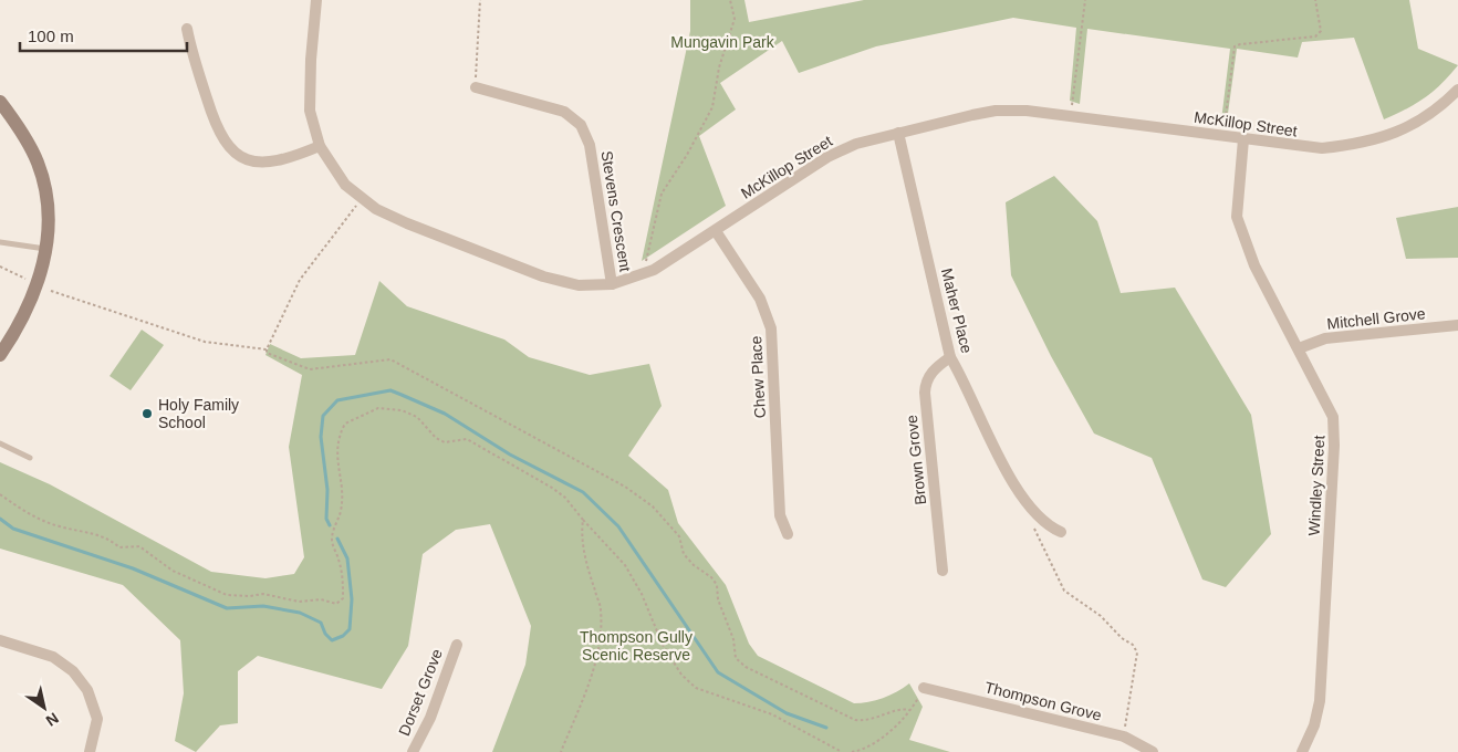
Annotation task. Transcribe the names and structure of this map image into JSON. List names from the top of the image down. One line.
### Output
{"streets":{"street":["McKillop Street","Stevens Crescent","Maher Place","Mitchell Grove","Chew Place","Brown Grove","Windley Street","Dorset Grove","Thompson Grove"]},"crossings":[["McKillop Street","Stevens Crescent"],["McKillop Street","Maher Place"],["McKillop Street","Chew Place"],["McKillop Street","Windley Street"],["Maher Place","Brown Grove"],["Mitchell Grove","Windley Street"]],"parks":["Mungavin Park","Thompson Gully Scenic Reserve"],"places":["Holy Family School"],"scale_bar":"100 m","north":"bottom right"}
